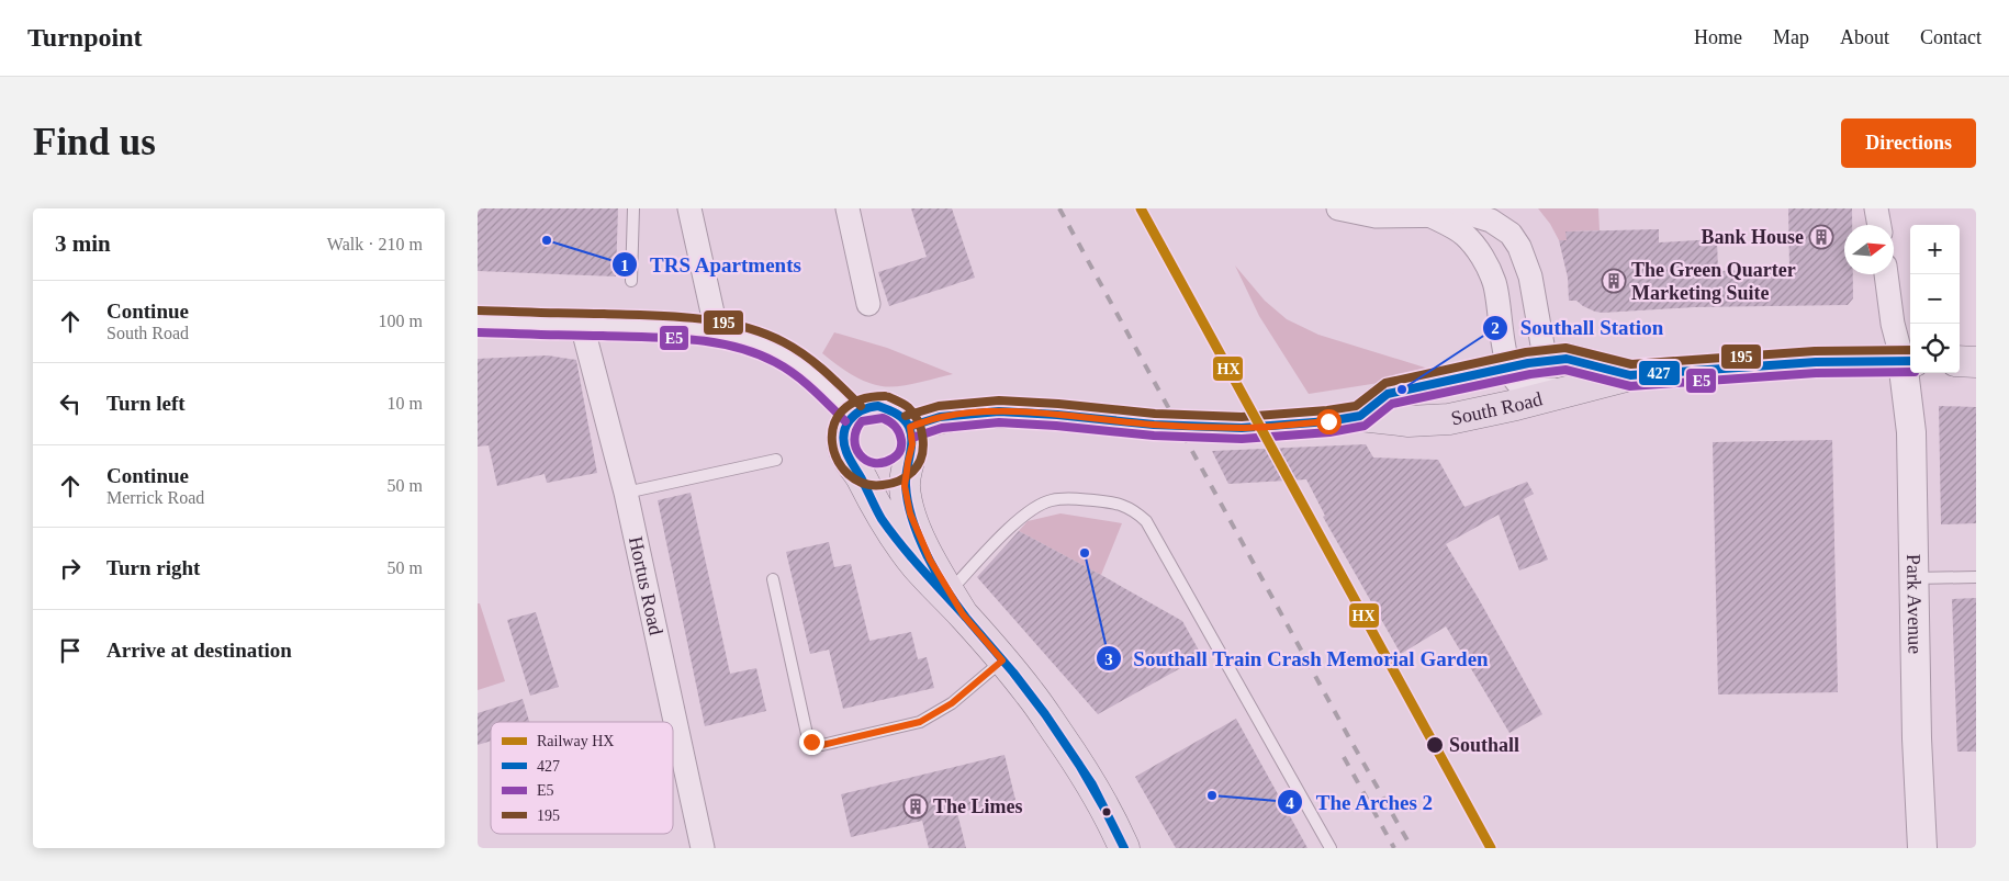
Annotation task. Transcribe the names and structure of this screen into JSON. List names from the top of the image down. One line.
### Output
{"streets":{"main road":["South Road"],"street":["Hortus Road","Park Avenue"]},"crossings":[["South Road","Park Avenue"]],"places":{"building":["Bank House","The Green Quarter Marketing Suite","The Limes"],"other":["TRS Apartments","Southall Station","Southall Train Crash Memorial Garden","Southall","The Arches 2"]},"lines":["rail line HX","transit line 195","transit line E5","transit line 427"],"legend":["Railway HX","427","E5","195"],"north":"right","page":{"header":"Turnpoint","nav":["Home","Map","About","Contact"],"buttons":"Directions","title":"Find us","heading":["3 min","Walk · 210 m"],"map_buttons":["+","−"],"list":[["Continue","South Road","100 m"],["Turn left","10 m"],["Continue","Merrick Road","50 m"],["Turn right","50 m"],"Arrive at destination"]}}
